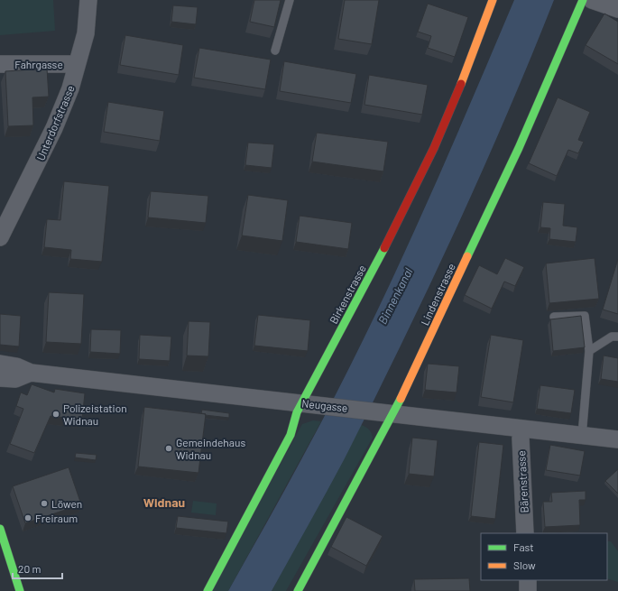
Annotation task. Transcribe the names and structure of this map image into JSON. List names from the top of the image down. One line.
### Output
{"streets":{"street":["Fahrgasse","Unterdorfstrasse","Birkenstrasse","Lindenstrasse","Neugasse","Bärenstrasse"]},"crossings":[["Fahrgasse","Unterdorfstrasse"],["Birkenstrasse","Neugasse"],["Lindenstrasse","Neugasse"],["Neugasse","Bärenstrasse"]],"districts":["Widnau"],"water":["Binnenkanal"],"places":["Polizeistation Widnau","Gemeindehaus Widnau","Löwen","Freiraum"],"legend":["Fast","Slow"],"scale_bar":"20 m"}
